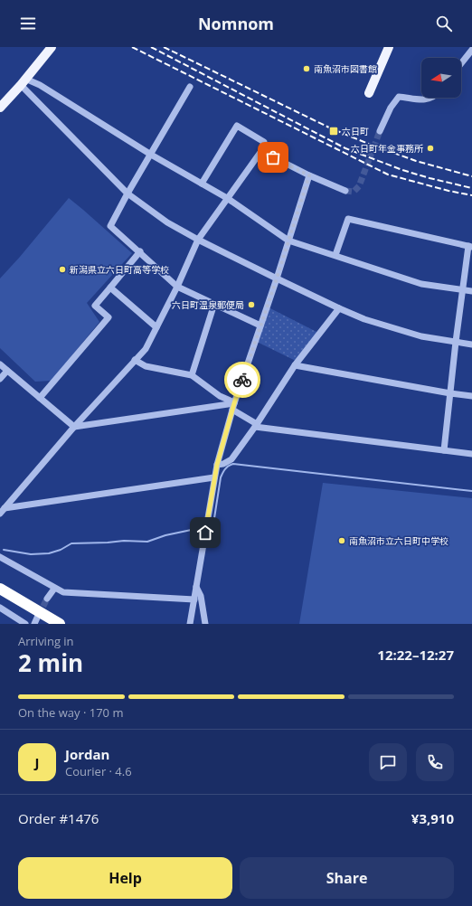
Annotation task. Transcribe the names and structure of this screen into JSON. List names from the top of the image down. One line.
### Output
{"places":{"other":["南魚沼市図書館","六日町年金事務所","新潟県立六日町高等学校","六日町温泉郵便局","南魚沼市立六日町中学校"],"transit":["六日町"]},"north":"left","page":{"header":"Nomnom","heading":["2 min","Arriving in","12:22–12:27"],"panel":["Jordan","Courier · 4.6","Order #1476","¥3,910"],"bar":"On the way · 170 m","round":"J","buttons":["Help","Share"]}}
